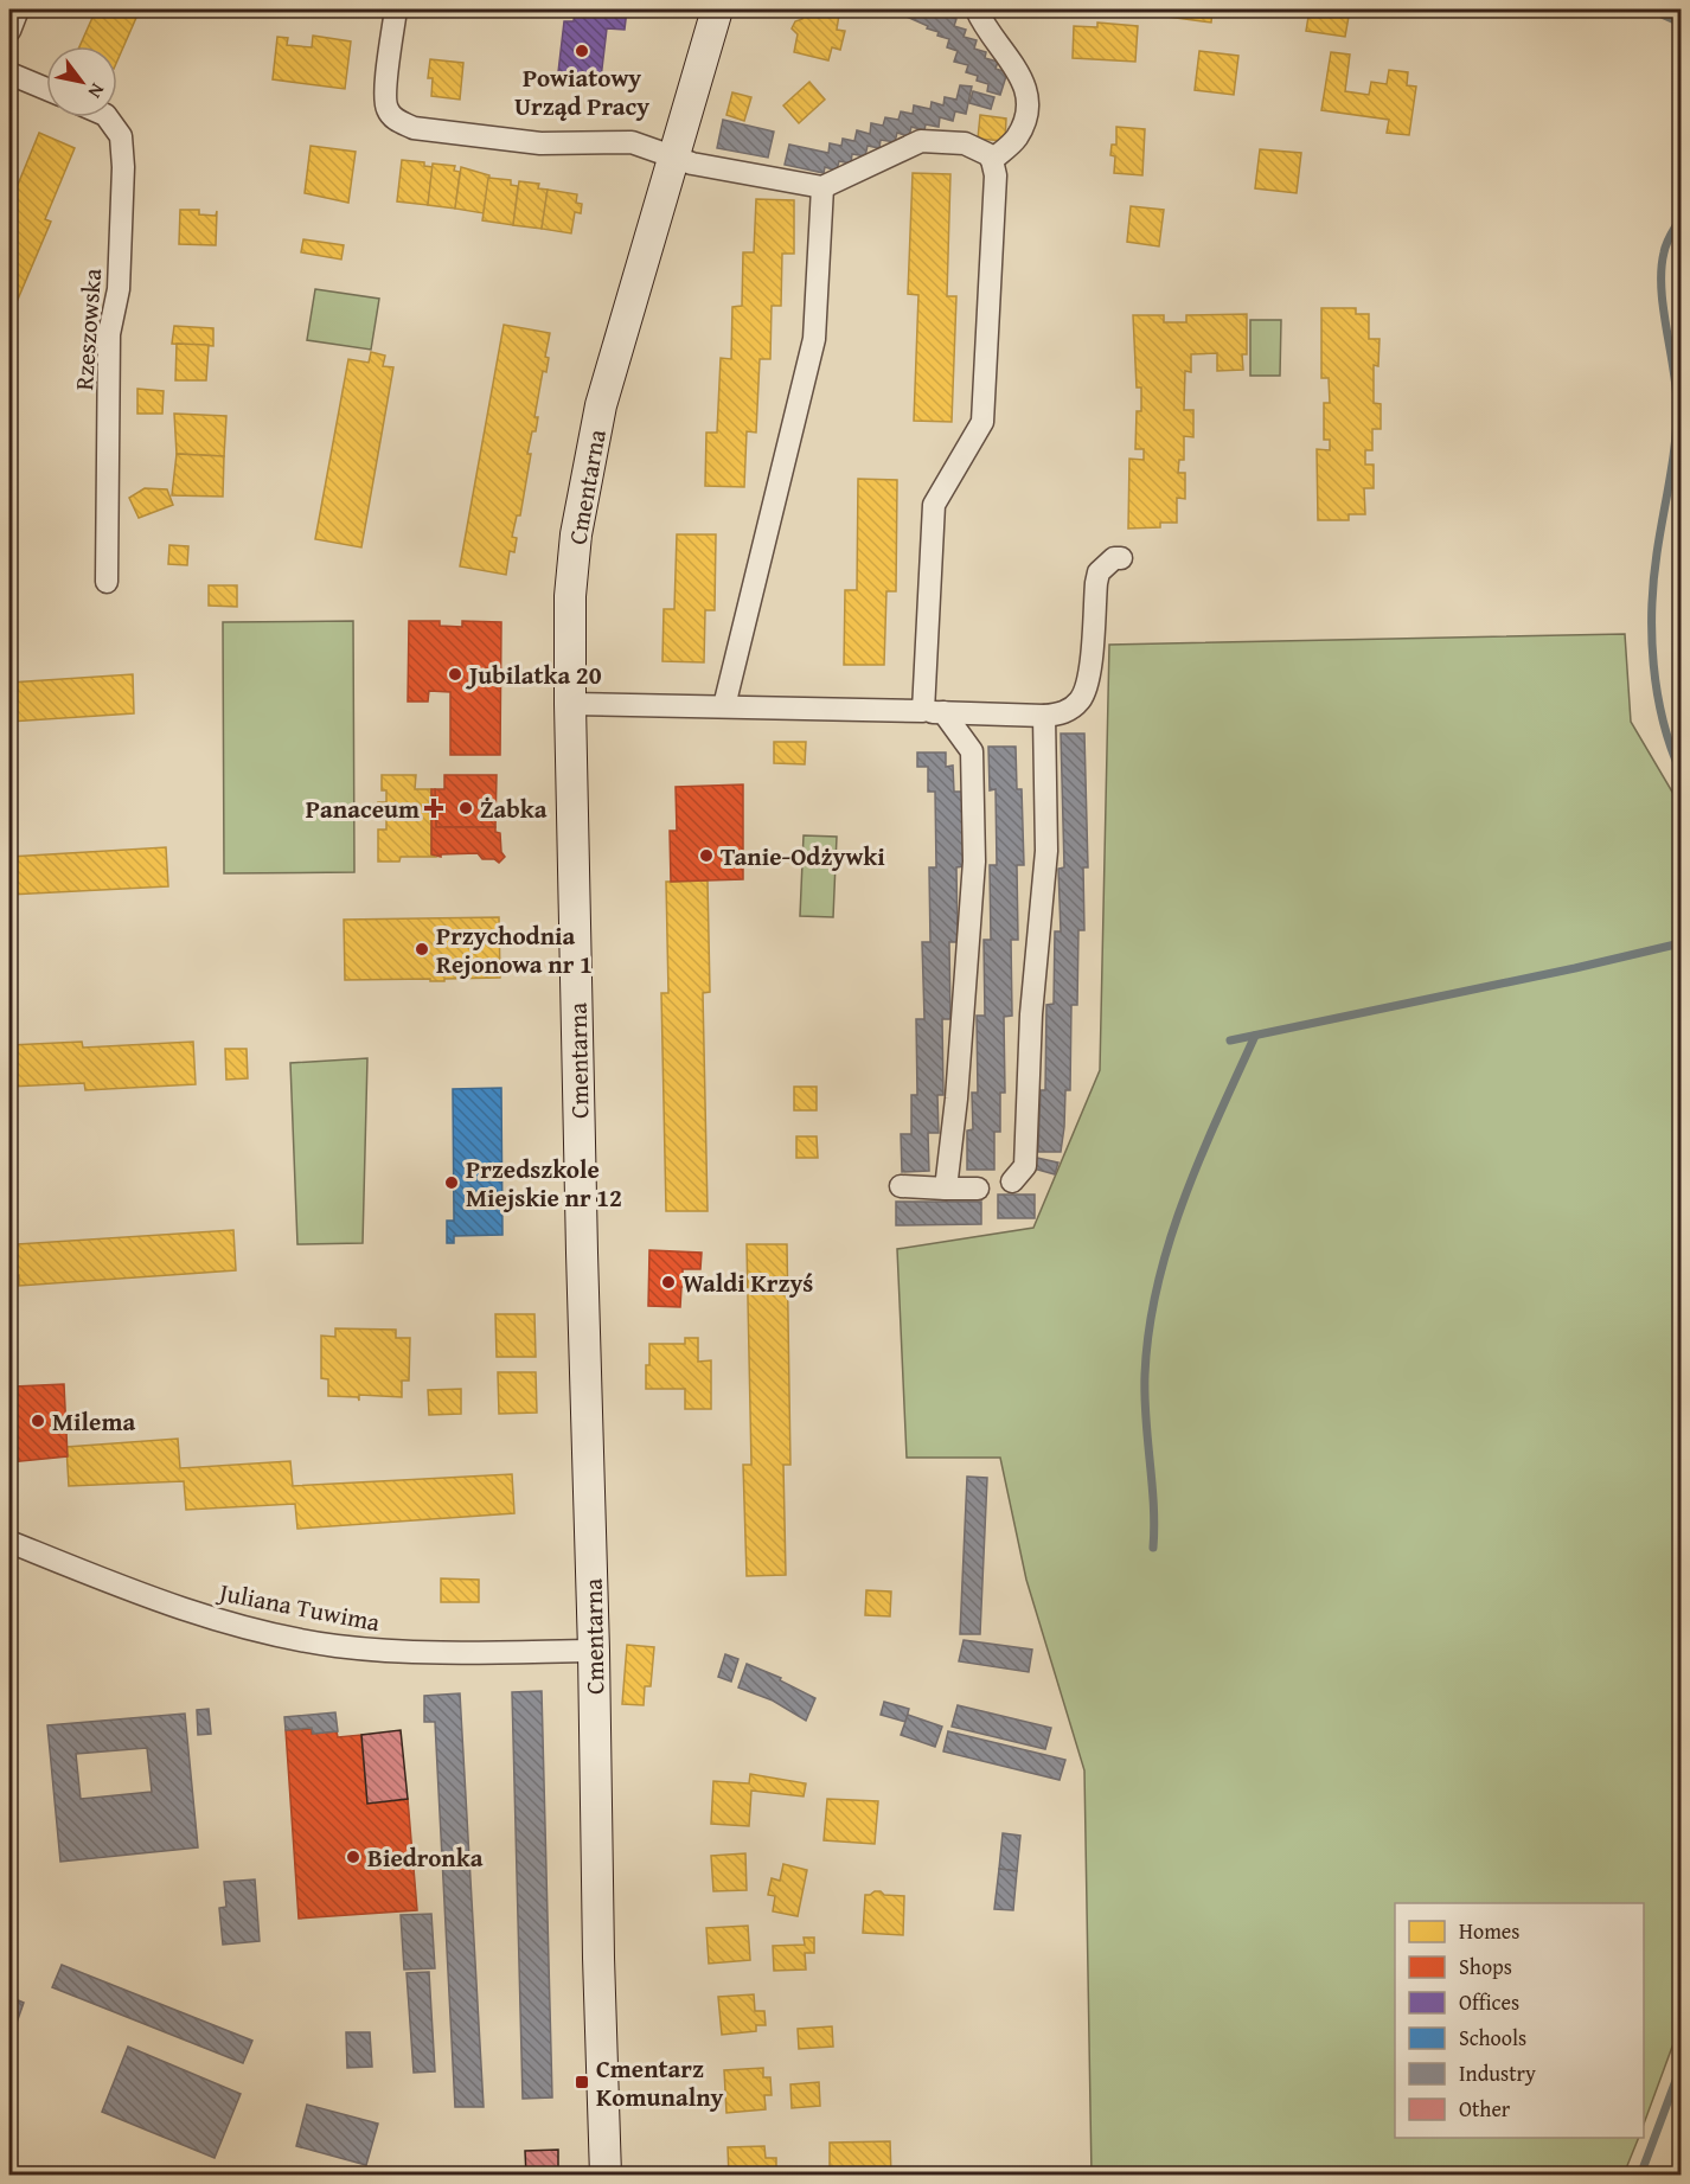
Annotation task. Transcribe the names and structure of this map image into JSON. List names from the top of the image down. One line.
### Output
{"streets":{"street":["Rzeszowska","Cmentarna","Juliana Tuwima"]},"crossings":[["Cmentarna","Juliana Tuwima"]],"places":{"other":["Powiatowy Urząd Pracy","Jubilatka 20","Żabka","Tanie-Odżywki","Przychodnia Rejonowa nr 1","Przedszkole Miejskie nr 12","Waldi Krzyś","Milema","Biedronka"],"health":["Panaceum"],"transit":["Cmentarz Komunalny"]},"legend":["Homes","Shops","Offices","Schools","Industry","Other"],"north":"bottom right"}
